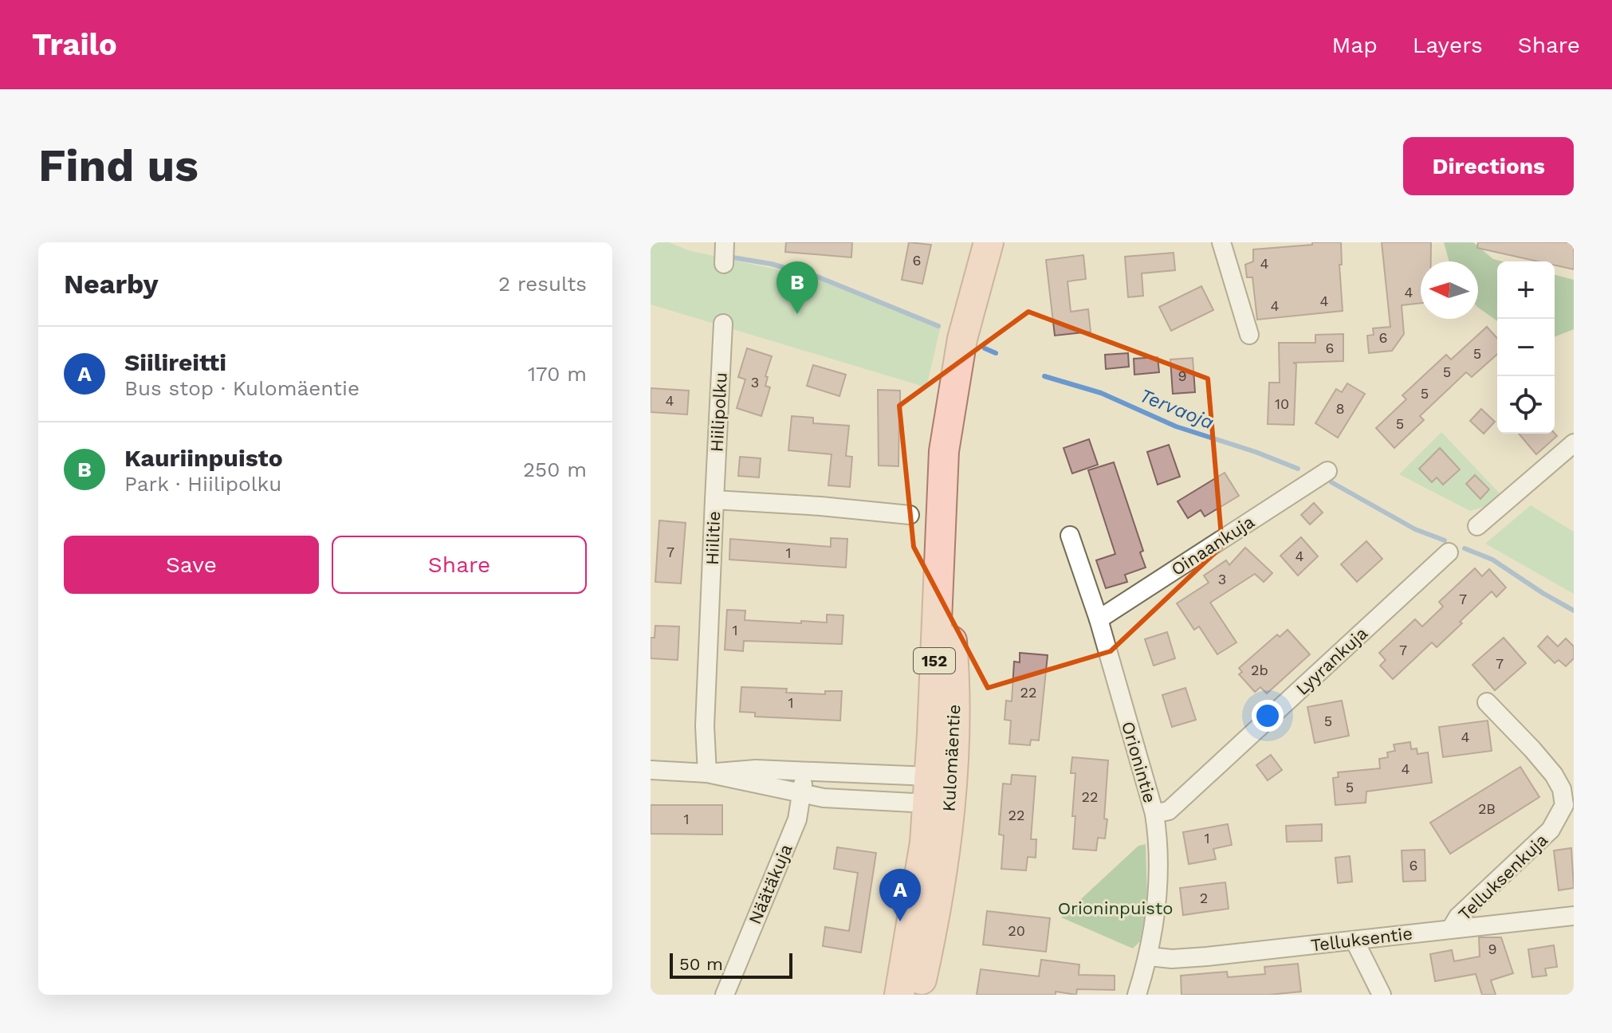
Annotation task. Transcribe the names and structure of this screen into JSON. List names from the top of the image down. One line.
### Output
{"streets":{"main road":["152","Kulomäentie"],"street":["Hiilipolku","Hiilitie","Oinaankuja","Lyyrankuja","Orionintie","Telluksenkuja","Näätäkuja","Telluksentie"]},"crossings":[["Hiilipolku","Hiilitie"],["Oinaankuja","Orionintie"],["Lyyrankuja","Orionintie"],["Orionintie","Telluksentie"],["Telluksenkuja","Telluksentie"]],"water":["Tervaoja"],"parks":["Orioninpuisto"],"house_numbers":["6","4","4","4","4","6","6","5","5","9","3","5","4","10","8","5","7","1","4","3","7","1","7","7","2b","22","1","5","4","4","5","22","2B","22","1","1","6","2","20","9"],"scale_bar":"50 m","north":"left","page":{"header":"Trailo","nav":["Map","Layers","Share"],"buttons":["Directions",["Save","Share"]],"title":"Find us","heading":["Nearby","2 results"],"map_buttons":["+","−"],"pins":["B","A"],"list":[{"mark":"A","name":"Siilireitti","note":"Bus stop · Kulomäentie","value":"170 m"},{"mark":"B","name":"Kauriinpuisto","note":"Park · Hiilipolku","value":"250 m"}],"scale":"50 m"}}
